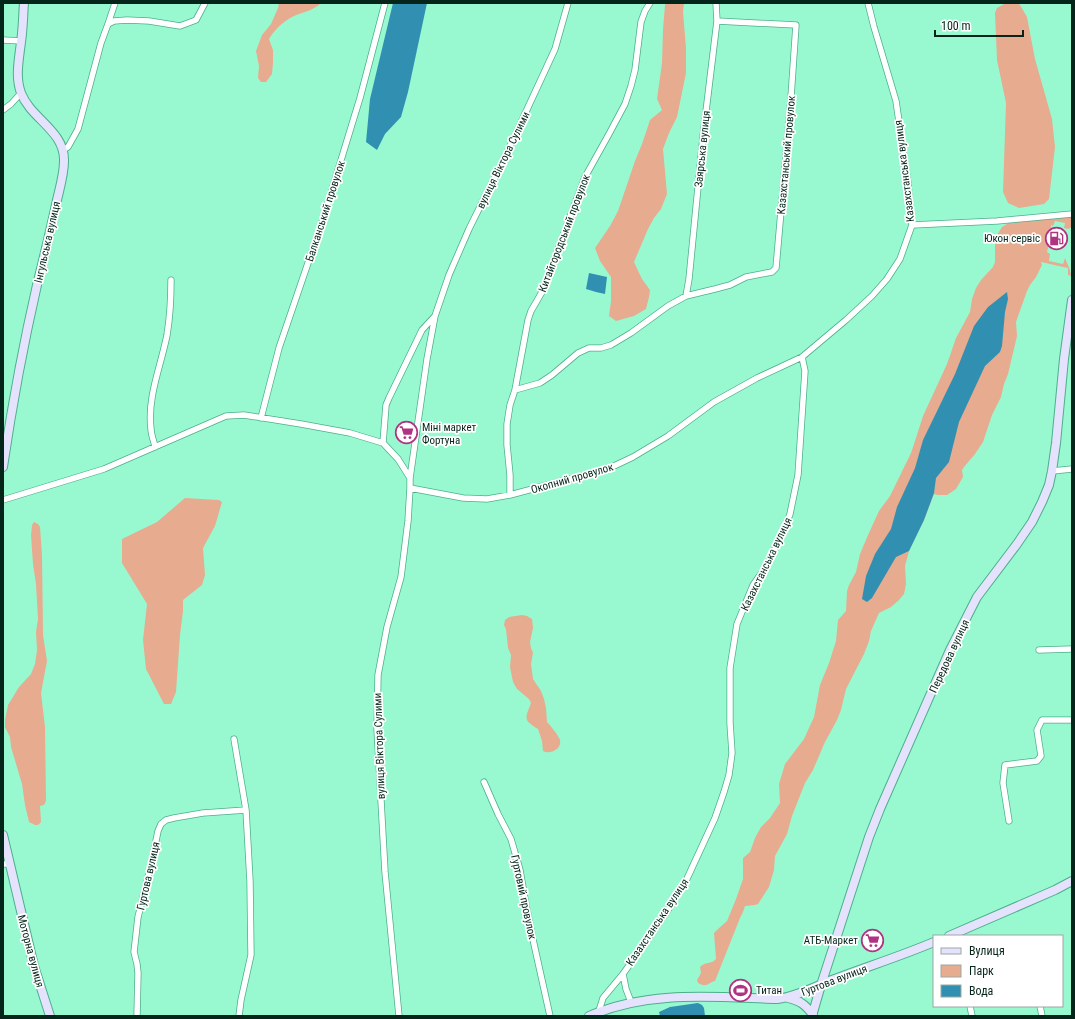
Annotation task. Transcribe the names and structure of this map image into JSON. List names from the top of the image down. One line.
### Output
{"streets":{"street":["Заярська вулиця","Казахстанський провулок","вулиця Віктора Сулими","Казахстанська вулиця","Балканський провулок","Китайгородський провулок","Інгульська вулиця","Окопний провулок","Передова вулиця","Гуртова вулиця","Гуртовий провулок","Моторна вулиця"]},"crossings":[["Заярська вулиця","Казахстанський провулок"],["вулиця Віктора Сулими","Окопний провулок"],["Казахстанська вулиця","Окопний провулок"],["Казахстанська вулиця","Гуртова вулиця"],["Китайгородський провулок","Окопний провулок"],["Передова вулиця","Гуртова вулиця"]],"places":{"fuel station":["Юкон сервіс"],"supermarket":["Міні маркет Фортуна","АТБ-Маркет"],"sports":["Титан"]},"legend":["Вулиця","Парк","Вода"],"scale_bar":"100 m"}
